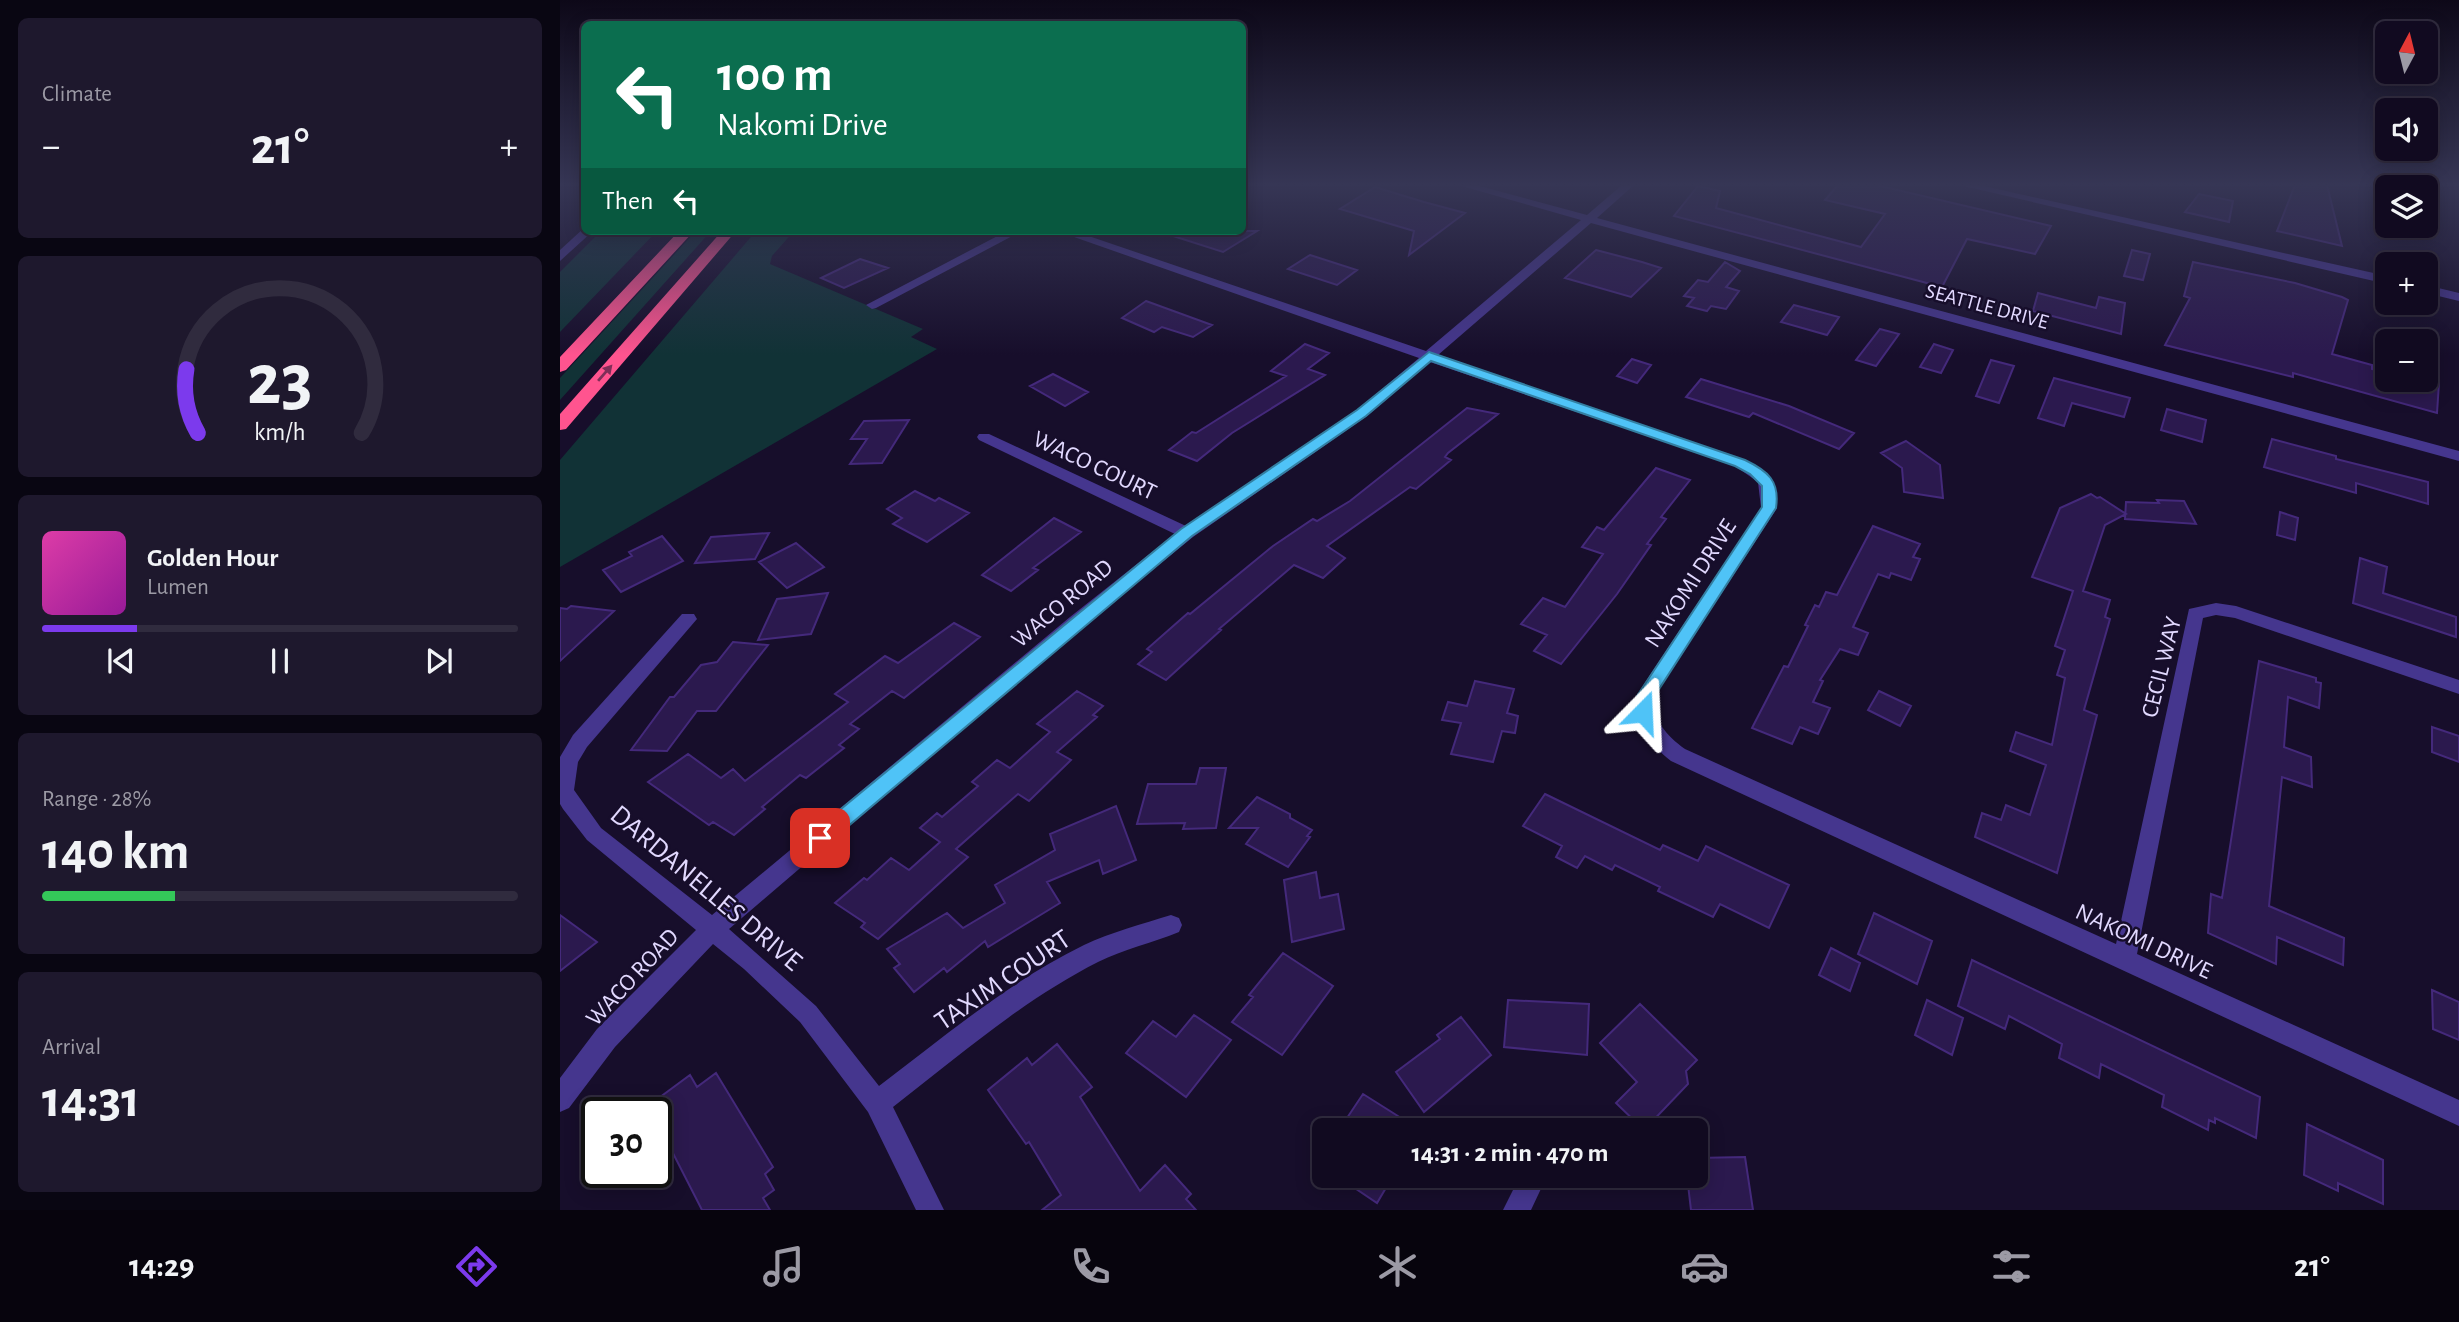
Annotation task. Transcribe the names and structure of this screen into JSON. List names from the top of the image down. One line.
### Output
{"streets":{"street":["SEATTLE DRIVE","WACO COURT","NAKOMI DRIVE","WACO ROAD","CECIL WAY","DARDANELLES DRIVE","TAXIM COURT"]},"crossings":[["WACO COURT","WACO ROAD"],["NAKOMI DRIVE","WACO ROAD"],["NAKOMI DRIVE","CECIL WAY"],["WACO ROAD","DARDANELLES DRIVE"],["DARDANELLES DRIVE","TAXIM COURT"]],"north":"top","page":{"tile":["Climate",["Range · 28%","140 km"],["Arrival","14:31"]],"map_buttons":["+","−"],"turn":["100 m","Nakomi Drive"],"heat":["−","21°","+"],"then":"Then","song":["Golden Hour","Lumen"],"limit":"30","trip":"14:31 · 2 min · 470 m","tabs":["14:29","21°"],"gauge":["23","km/h"]}}
